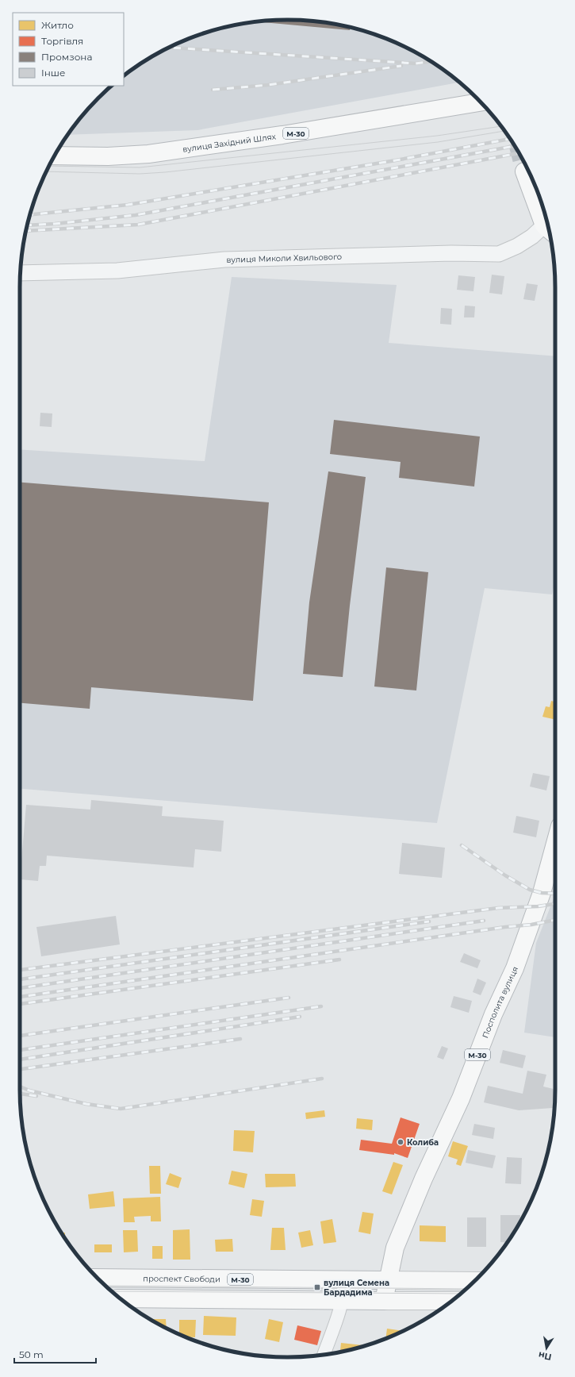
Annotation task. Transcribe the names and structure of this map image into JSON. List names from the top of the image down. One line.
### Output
{"streets":{"main road":["М-30","вулиця Західний Шлях","вулиця Миколи Хвильового","Посполита вулиця","проспект Свободи"]},"crossings":[["М-30","Посполита вулиця"],["М-30","проспект Свободи"],["Посполита вулиця","проспект Свободи"]],"places":{"other":["Колиба"],"transit":["вулиця Семена Бардадима"]},"legend":["Житло","Торгівля","Промзона","Інше"],"scale_bar":"50 m","north":"bottom"}
